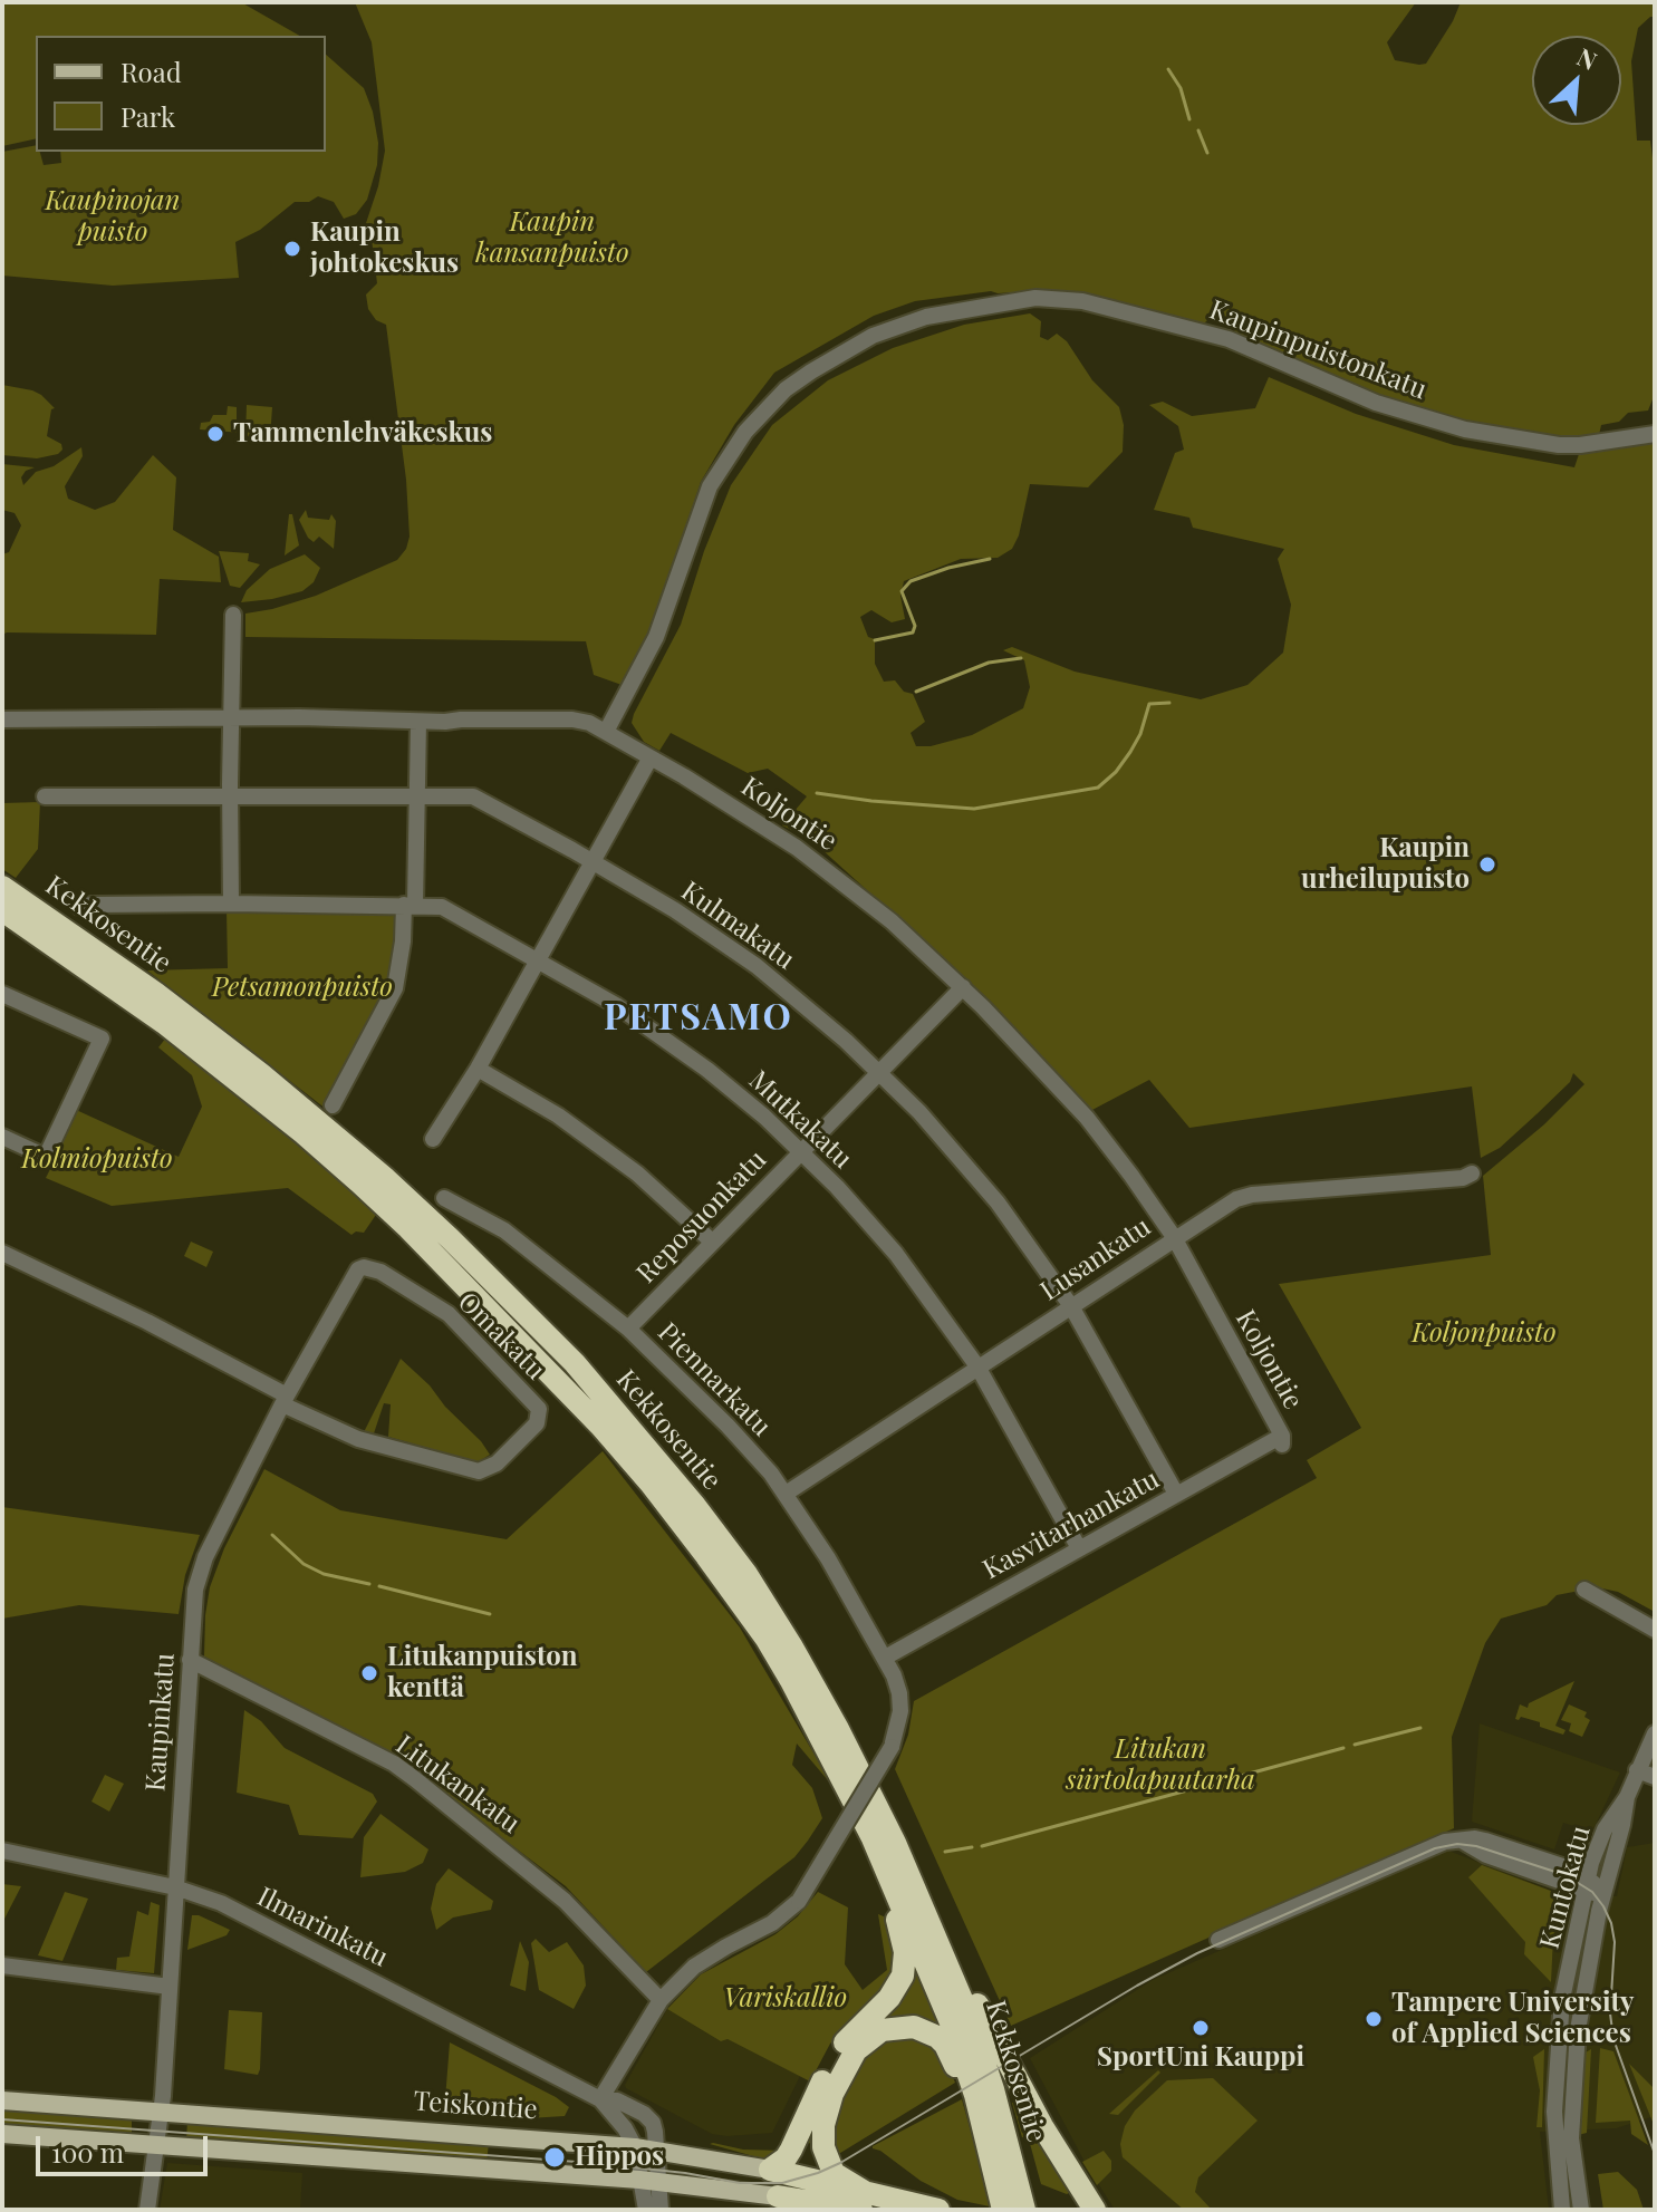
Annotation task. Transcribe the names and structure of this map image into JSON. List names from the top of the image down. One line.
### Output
{"streets":{"highway":["Kekkosentie","Teiskontie"],"street":["Kaupinpuistonkatu","Koljontie","Kulmakatu","Mutkakatu","Reposuonkatu","Lusankatu","Omakatu","Piennarkatu","Kasvitarhankatu","Kaupinkatu","Litukankatu","Kuntokatu","Ilmarinkatu"]},"crossings":[["Kaupinpuistonkatu","Koljontie"],["Koljontie","Reposuonkatu"],["Koljontie","Lusankatu"],["Koljontie","Kasvitarhankatu"],["Kulmakatu","Reposuonkatu"],["Kulmakatu","Lusankatu"],["Kulmakatu","Kasvitarhankatu"],["Mutkakatu","Reposuonkatu"],["Mutkakatu","Lusankatu"],["Mutkakatu","Kasvitarhankatu"],["Reposuonkatu","Piennarkatu"],["Lusankatu","Piennarkatu"],["Omakatu","Kaupinkatu"],["Piennarkatu","Kasvitarhankatu"],["Piennarkatu","Litukankatu"],["Kaupinkatu","Litukankatu"],["Kaupinkatu","Ilmarinkatu"],["Kaupinkatu","Teiskontie"],["Ilmarinkatu","Teiskontie"]],"districts":["PETSAMO"],"parks":["Kaupinojan puisto","Kaupin kansanpuisto","Petsamonpuisto","Kolmiopuisto","Koljonpuisto","Litukan siirtolapuutarha","Variskallio"],"places":["Kaupin johtokeskus","Tammenlehväkeskus","Kaupin urheilupuisto","Litukanpuiston kenttä","Tampere University of Applied Sciences","SportUni Kauppi","Hippos"],"legend":["Road","Park"],"scale_bar":"100 m","north":"top right"}
